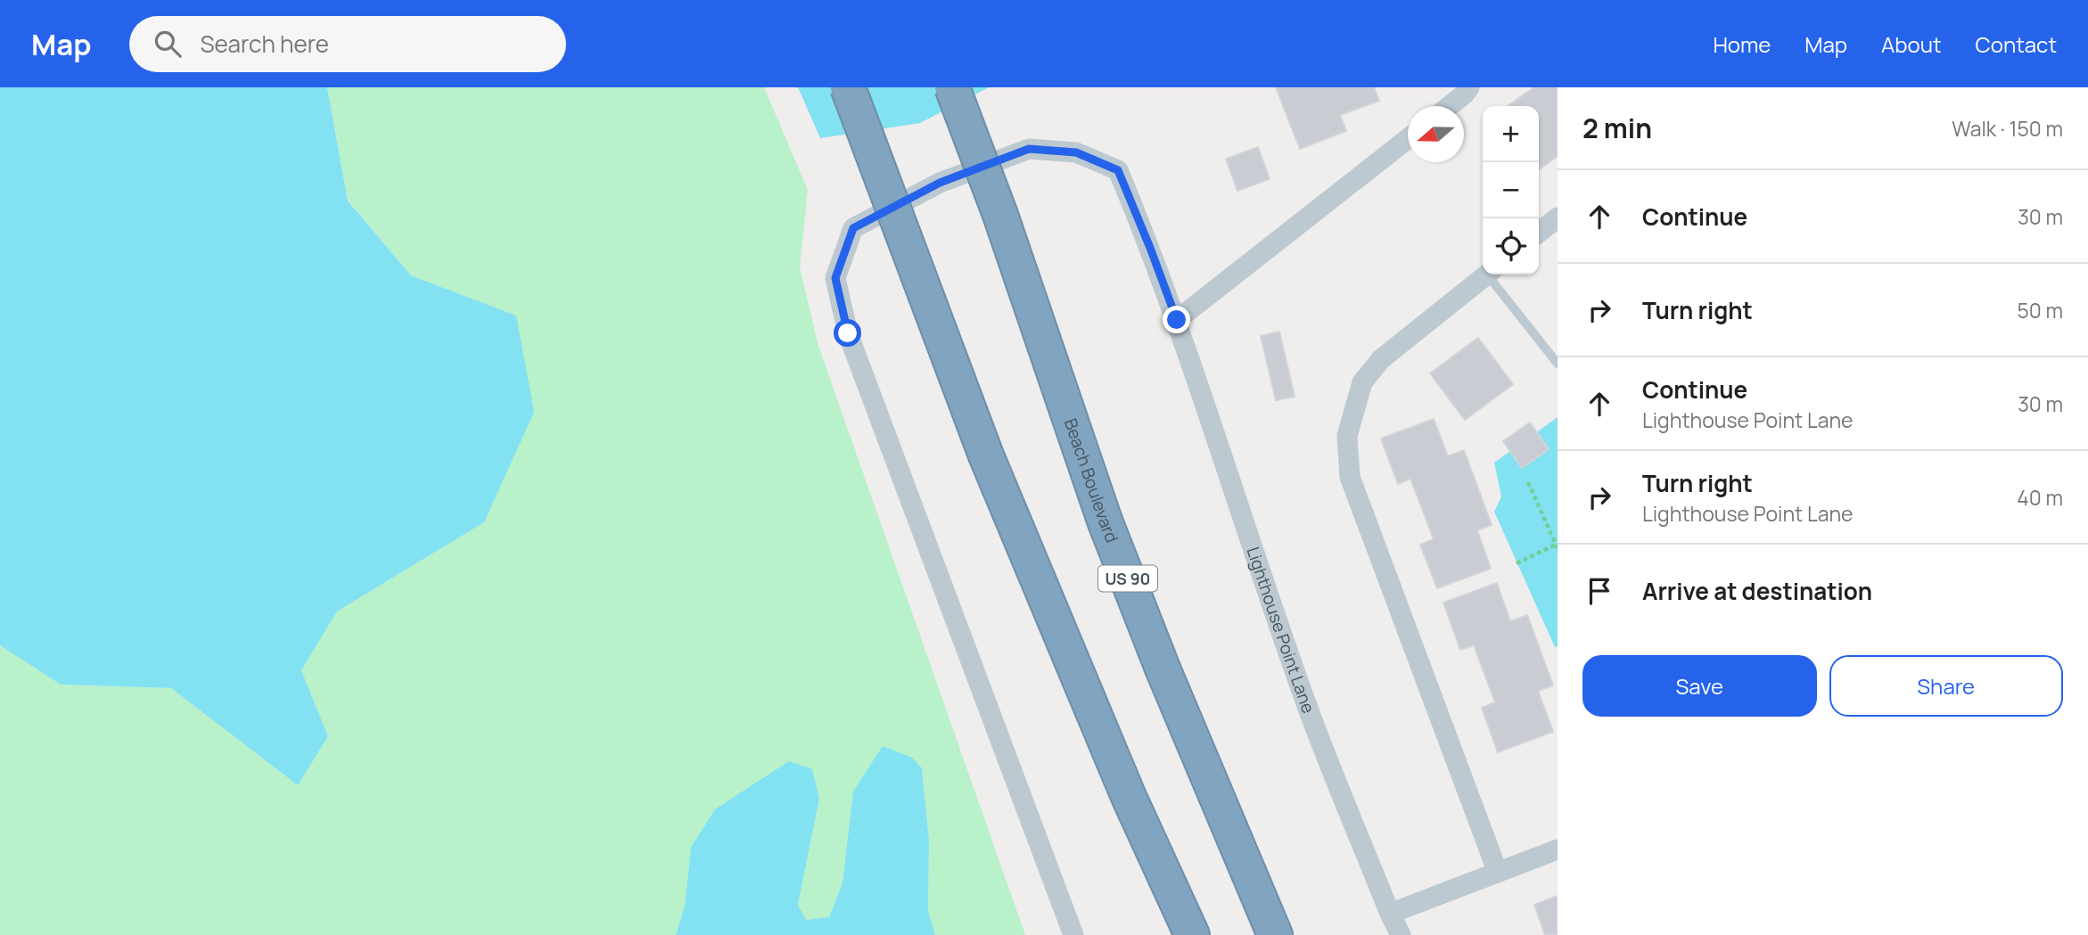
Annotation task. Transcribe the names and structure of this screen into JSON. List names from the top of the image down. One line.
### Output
{"streets":{"highway":["Beach Boulevard","US 90"],"street":["Lighthouse Point Lane"]},"north":"left","page":{"header":"Map","search":"Search here","nav":["Home","Map","About","Contact"],"heading":["2 min","Walk · 150 m"],"map_buttons":["+","−"],"list":[["Continue","30 m"],["Turn right","50 m"],["Continue","Lighthouse Point Lane","30 m"],["Turn right","Lighthouse Point Lane","40 m"],"Arrive at destination"],"buttons":["Save","Share"]}}
